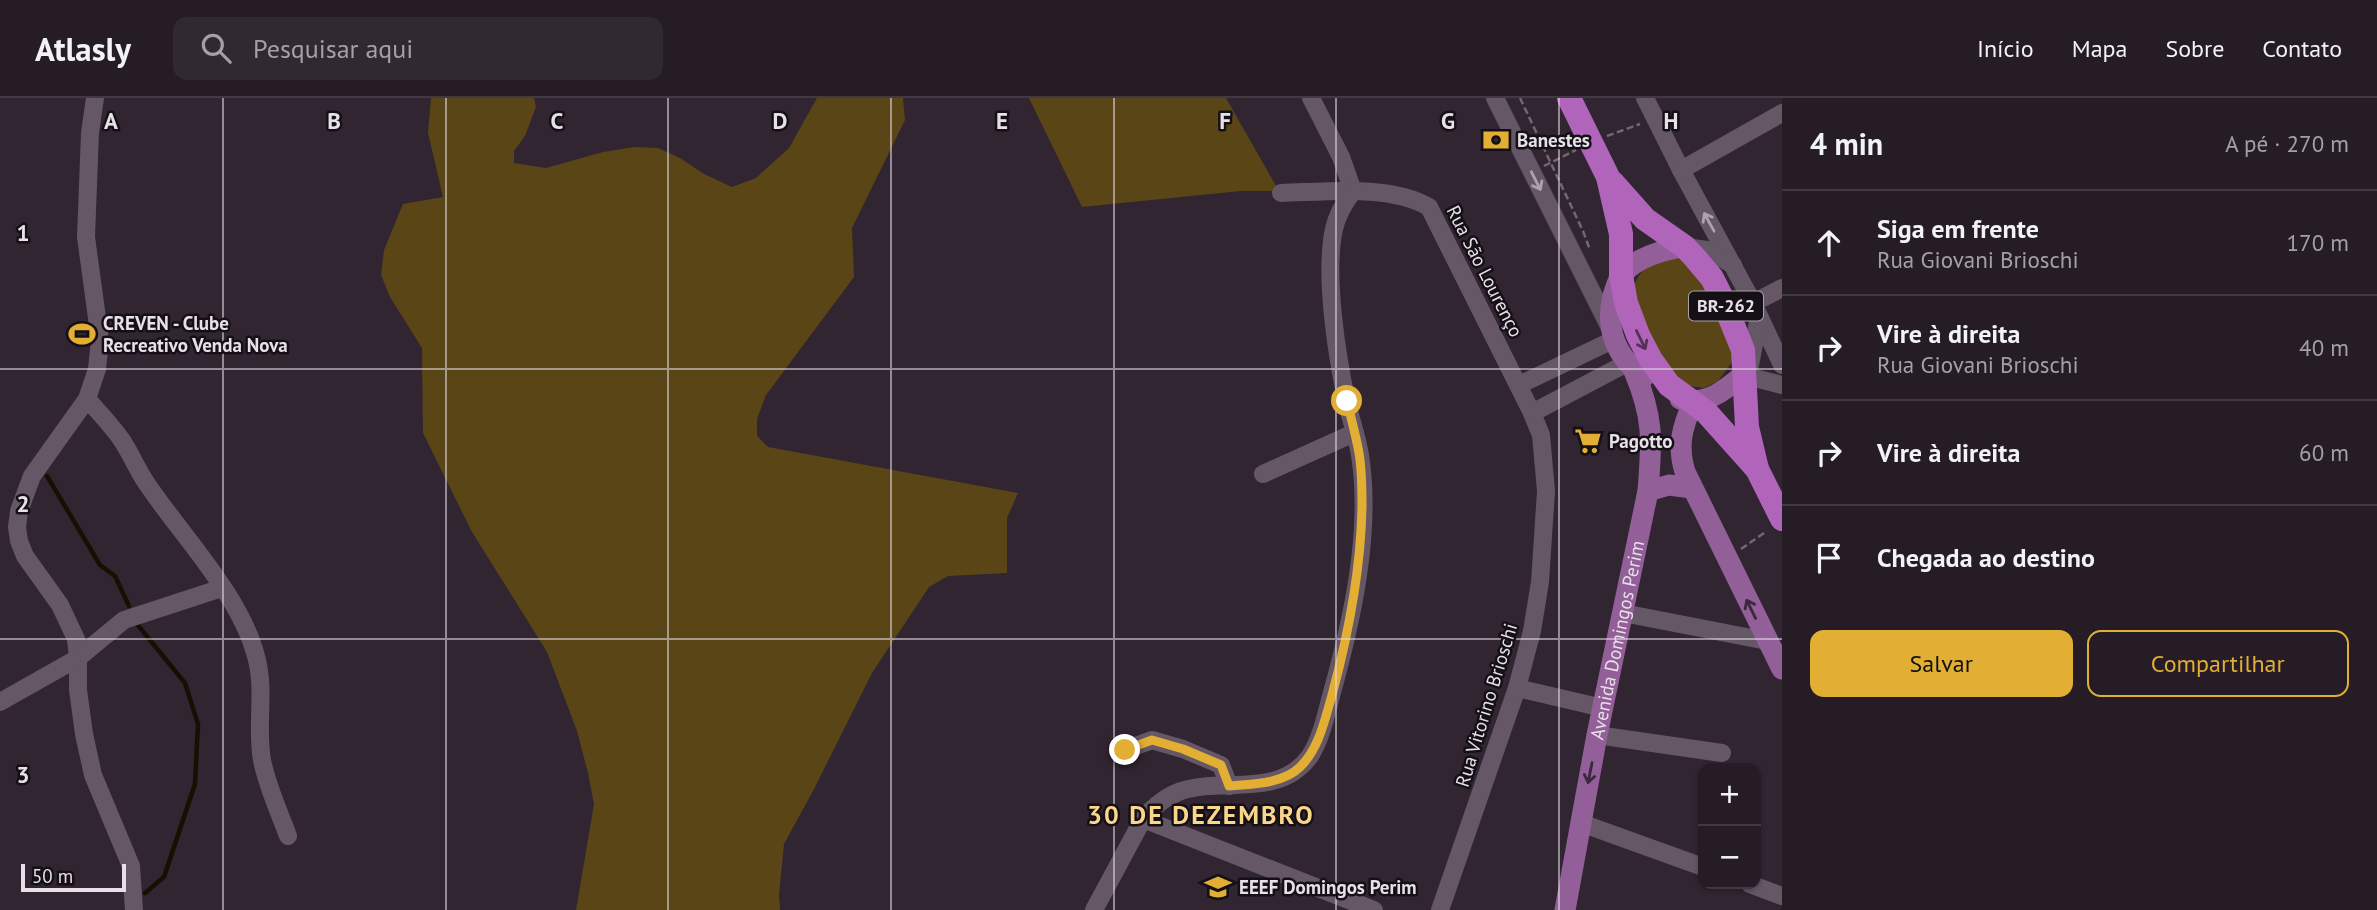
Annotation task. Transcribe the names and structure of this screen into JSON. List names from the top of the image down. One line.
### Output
{"streets":{"highway":["BR-262"],"main road":["Avenida Domingos Perim"],"street":["Rua São Lourenço","Rua Vitorino Brioschi"]},"crossings":[["Rua São Lourenço","Rua Vitorino Brioschi"]],"districts":["30 DE DEZEMBRO"],"places":{"bank":["Banestes"],"sports":["CREVEN - Clube Recreativo Venda Nova"],"supermarket":["Pagotto"],"school or university":["EEEF Domingos Perim"]},"scale_bar":"50 m","page":{"header":"Atlasly","search":"Pesquisar aqui","nav":["Início","Mapa","Sobre","Contato"],"heading":["4 min","A pé · 270 m"],"list":[["Siga em frente","Rua Giovani Brioschi","170 m"],["Vire à direita","Rua Giovani Brioschi","40 m"],["Vire à direita","60 m"],"Chegada ao destino"],"buttons":["Salvar","Compartilhar"],"map_buttons":["+","−"],"scale":"50 m"},"grid":{"columns":["A","B","C","D","E","F","G","H"],"rows":["1","2","3"]}}
